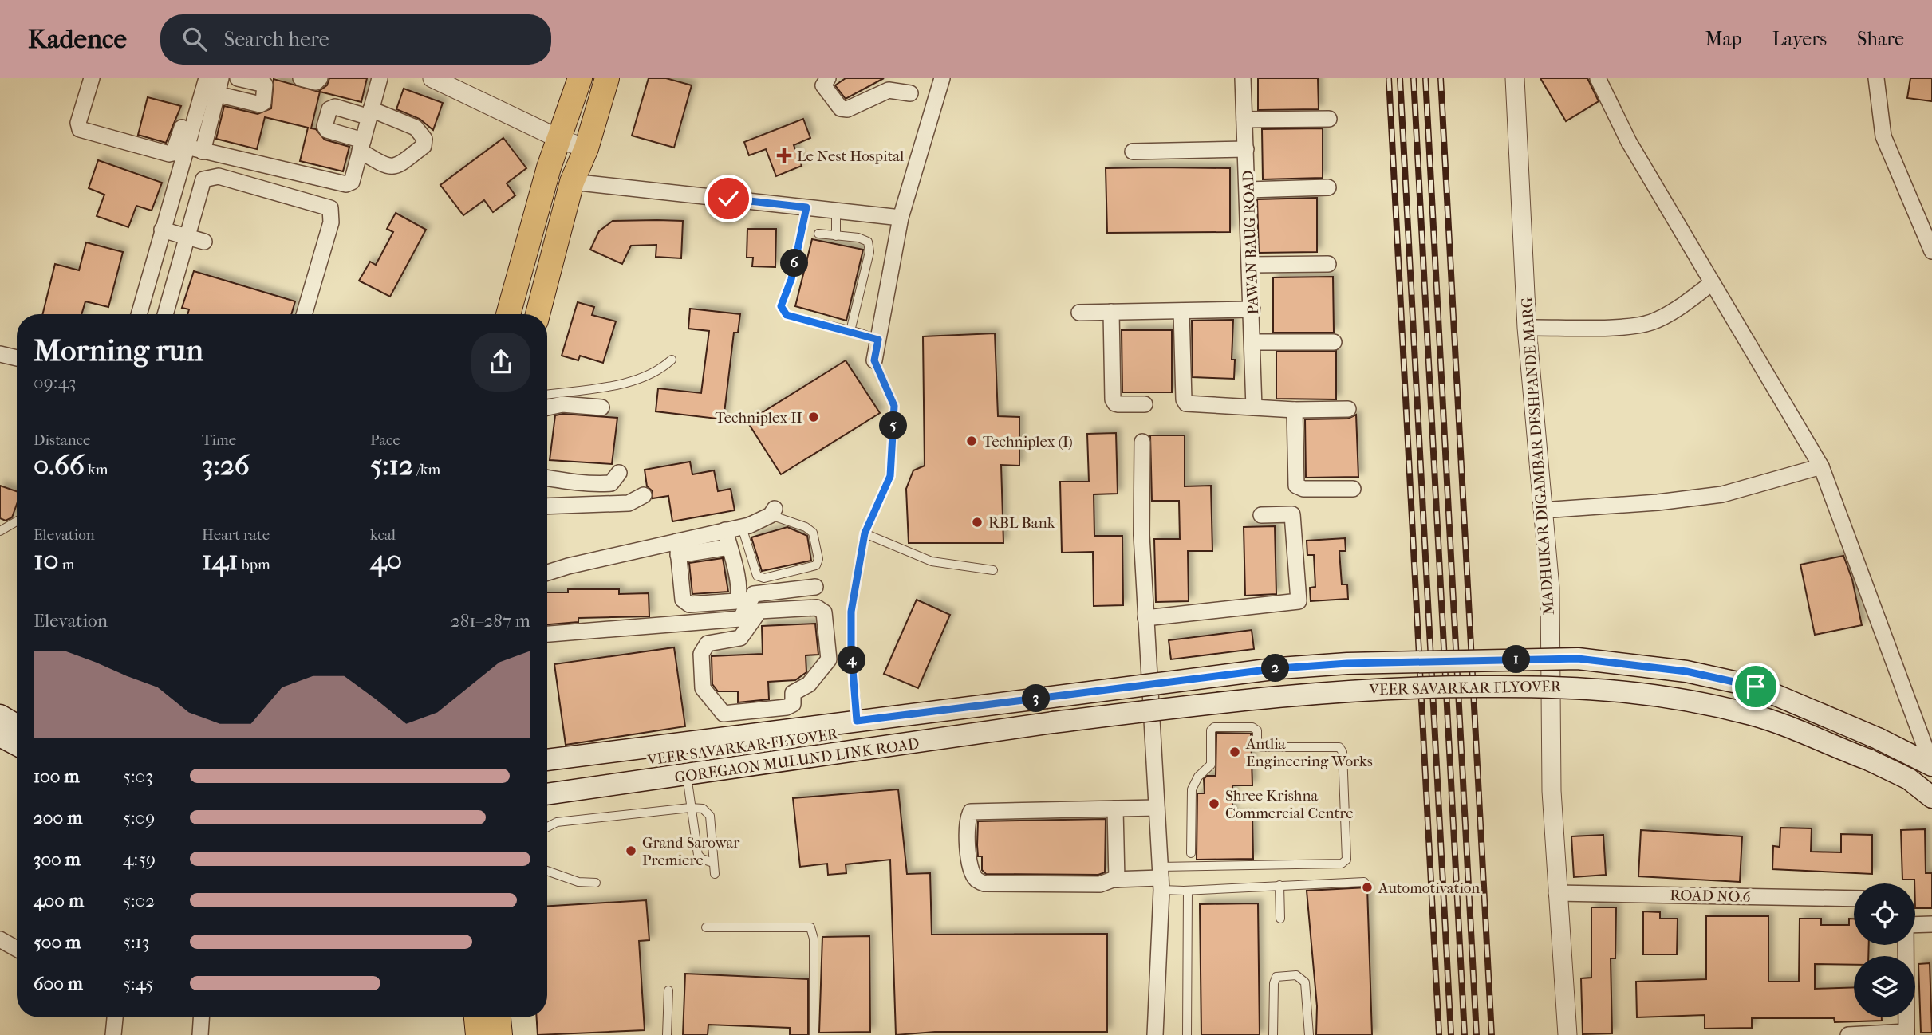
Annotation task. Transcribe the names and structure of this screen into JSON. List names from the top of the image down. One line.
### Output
{"streets":{"main road":["VEER SAVARKAR FLYOVER","GOREGAON MULUND LINK ROAD"],"street":["PAWAN BAUG ROAD","MADHUKAR DIGAMBAR DESHPANDE MARG","ROAD NO.6"]},"crossings":[["MADHUKAR DIGAMBAR DESHPANDE MARG","ROAD NO.6"],["VEER SAVARKAR FLYOVER","GOREGAON MULUND LINK ROAD"]],"places":{"health":["Le Nest Hospital"],"other":["Techniplex II","Techniplex (I)","RBL Bank","Antlia Engineering Works","Shree Krishna Commercial Centre","Grand Sarowar Premiere","Automotivation"]},"page":{"header":"Kadence","search":"Search here","nav":["Map","Layers","Share"],"pins":["6","5","1","4","2","3"],"heading":["Morning run","09:43"],"stats":[["Distance","0.66 km"],["Time","3:26"],["Pace","5:12 /km"],["Elevation","10 m"],["Heart rate","141 bpm"],["kcal","40"]],"chart":["Elevation","281–287 m"],"list":[{"name":"100 m","note":"5:03"},{"name":"200 m","note":"5:09"},{"name":"300 m","note":"4:59"},{"name":"400 m","note":"5:02"},{"name":"500 m","note":"5:13"},{"name":"600 m","note":"5:45"}]}}
